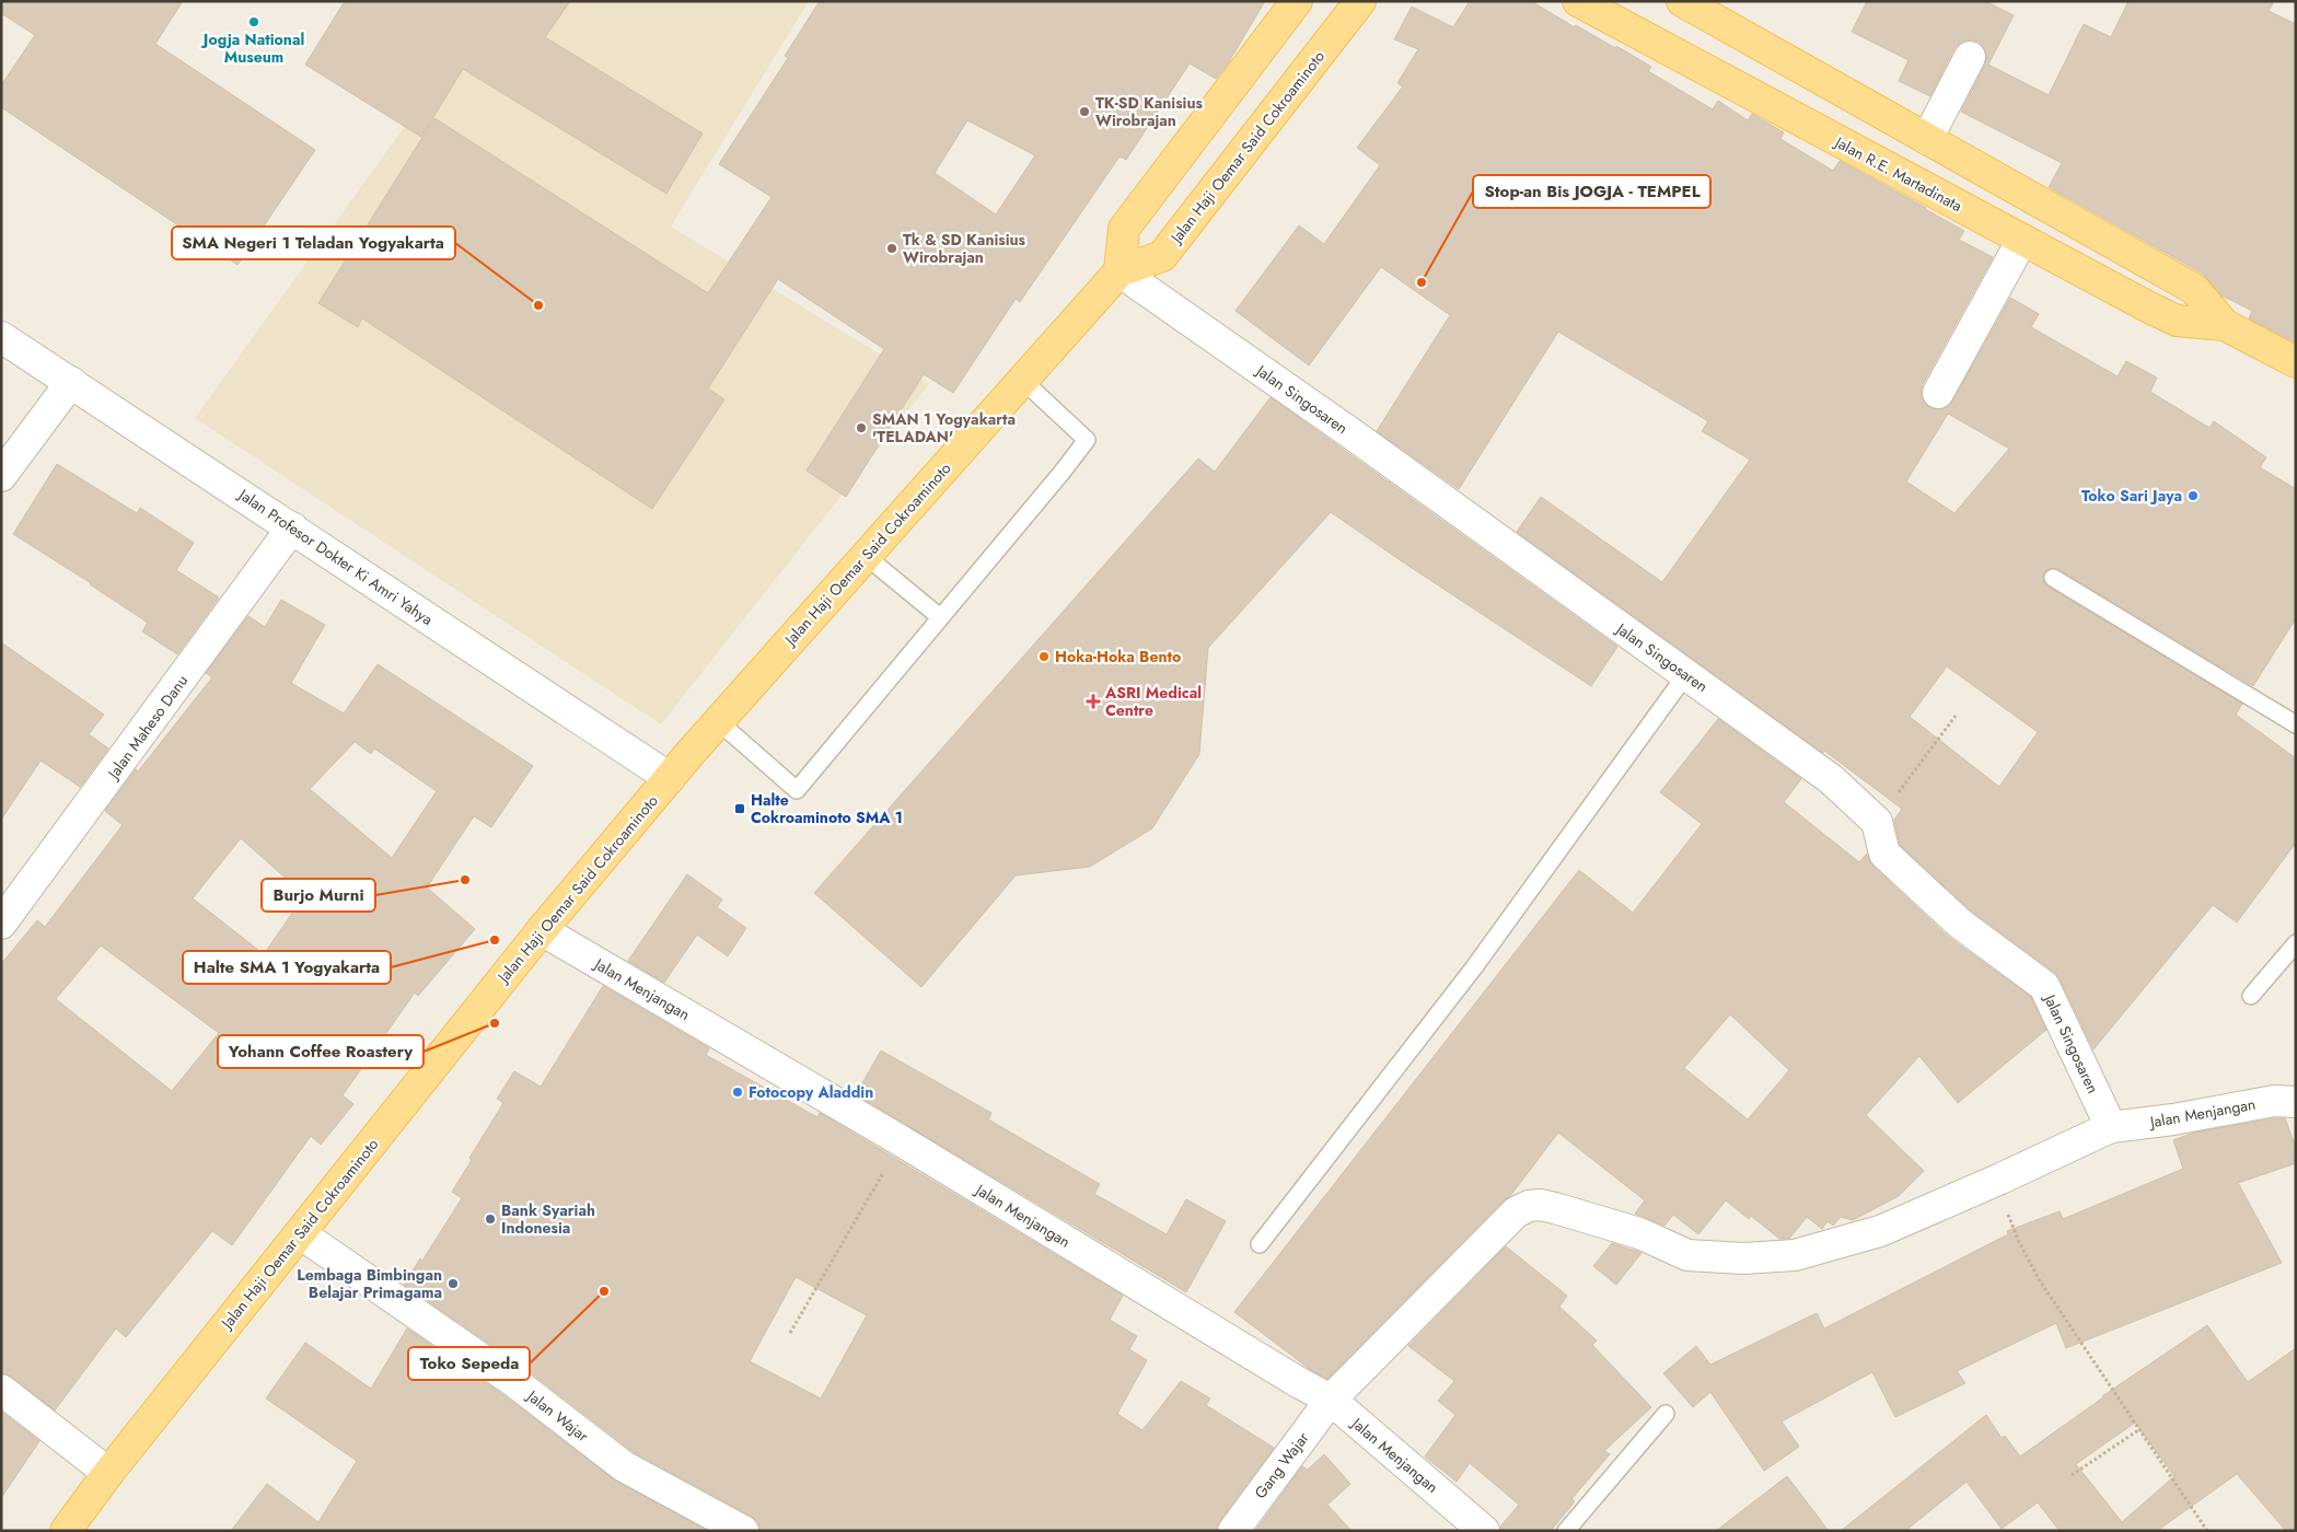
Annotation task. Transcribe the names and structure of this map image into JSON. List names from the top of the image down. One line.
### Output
{"streets":{"main road":["Jalan Haji Oemar Said Cokroaminoto","Jalan R.E. Martadinata"],"street":["Jalan Singosaren","Jalan Profesor Dokter Ki Amri Yahya","Jalan Maheso Danu","Jalan Menjangan","Jalan Wajar","Gang Wajar"]},"crossings":[["Jalan Haji Oemar Said Cokroaminoto","Jalan Singosaren"],["Jalan Haji Oemar Said Cokroaminoto","Jalan Profesor Dokter Ki Amri Yahya"],["Jalan Haji Oemar Said Cokroaminoto","Jalan Menjangan"],["Jalan Haji Oemar Said Cokroaminoto","Jalan Wajar"],["Jalan Singosaren","Jalan Menjangan"],["Jalan Profesor Dokter Ki Amri Yahya","Jalan Maheso Danu"],["Jalan Menjangan","Gang Wajar"]],"places":{"other":["Jogja National Museum","TK-SD Kanisius Wirobrajan","Tk & SD Kanisius Wirobrajan","Stop-an Bis JOGJA - TEMPEL","SMA Negeri 1 Teladan Yogyakarta","SMAN 1 Yogyakarta 'TELADAN'","Toko Sari Jaya","Hoka-Hoka Bento","Burjo Murni","Halte SMA 1 Yogyakarta","Yohann Coffee Roastery","Fotocopy Aladdin","Bank Syariah Indonesia","Lembaga Bimbingan Belajar Primagama","Toko Sepeda"],"health":["ASRI Medical Centre"],"transit":["Halte Cokroaminoto SMA 1"]}}
